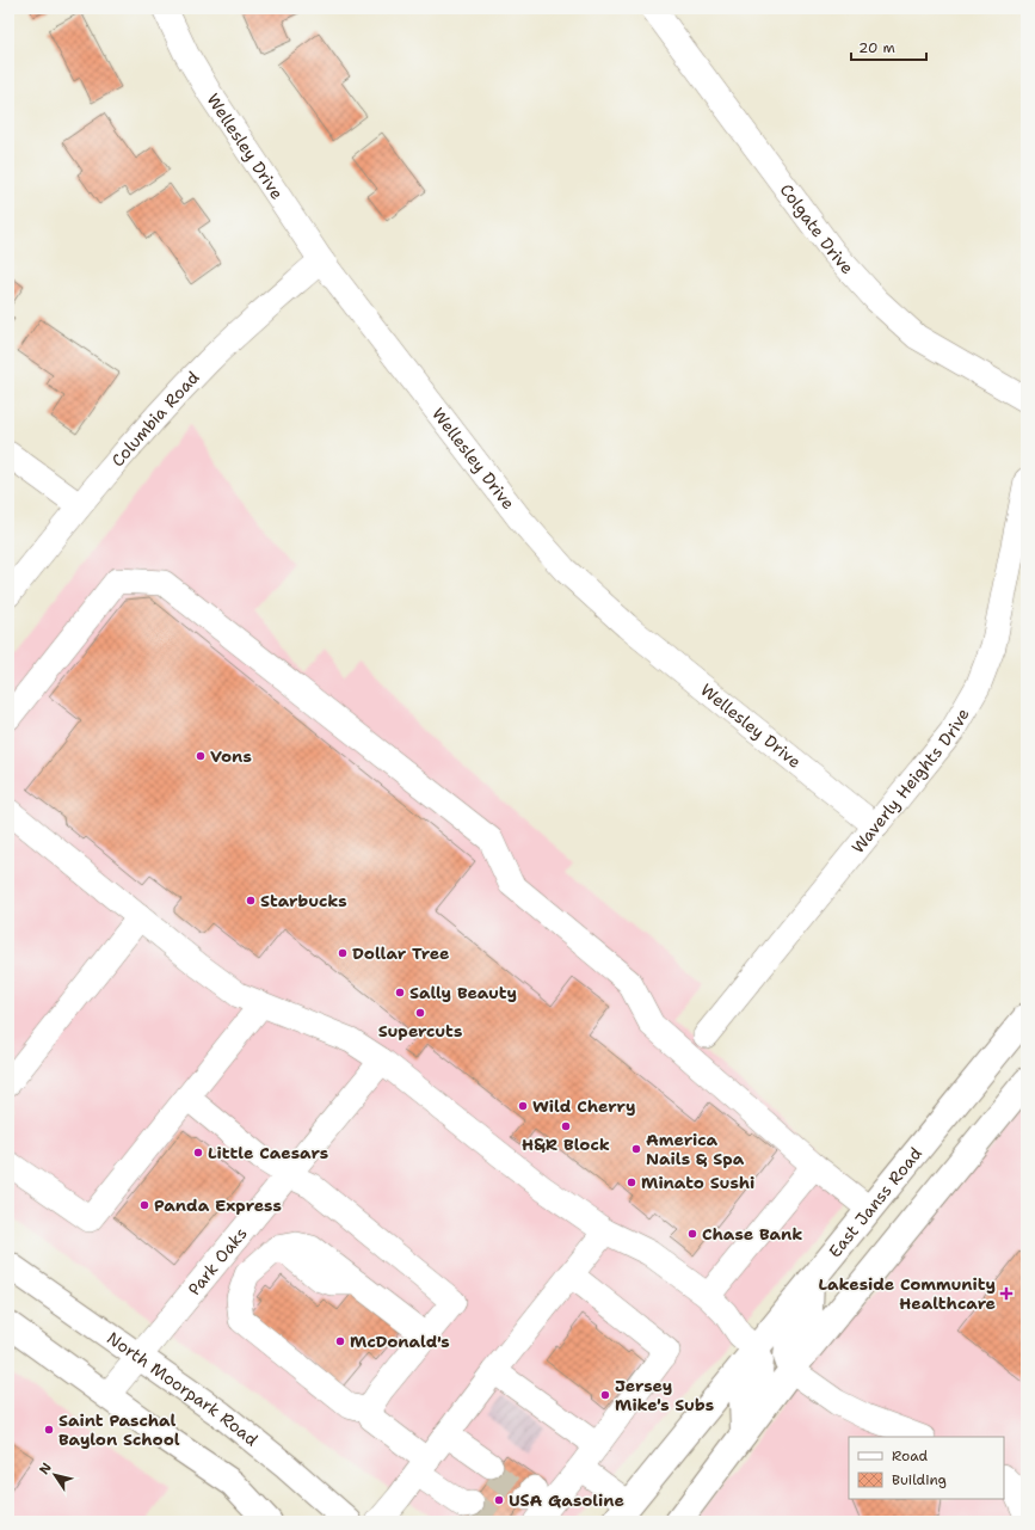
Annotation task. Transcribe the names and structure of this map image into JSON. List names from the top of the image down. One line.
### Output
{"streets":{"main road":["East Janss Road","North Moorpark Road"],"street":["Wellesley Drive","Colgate Drive","Columbia Road","Waverly Heights Drive","Park Oaks"]},"crossings":[["Wellesley Drive","Columbia Road"],["Wellesley Drive","Waverly Heights Drive"],["Park Oaks","North Moorpark Road"]],"places":{"other":["Vons","Starbucks","Dollar Tree","Sally Beauty","Supercuts","Wild Cherry","H&R Block","America Nails & Spa","Little Caesars","Minato Sushi","Panda Express","Chase Bank","McDonald's","Jersey Mike's Subs","Saint Paschal Baylon School","USA Gasoline"],"health":["Lakeside Community Healthcare"]},"legend":["Road","Building"],"scale_bar":"20 m","north":"top left"}
